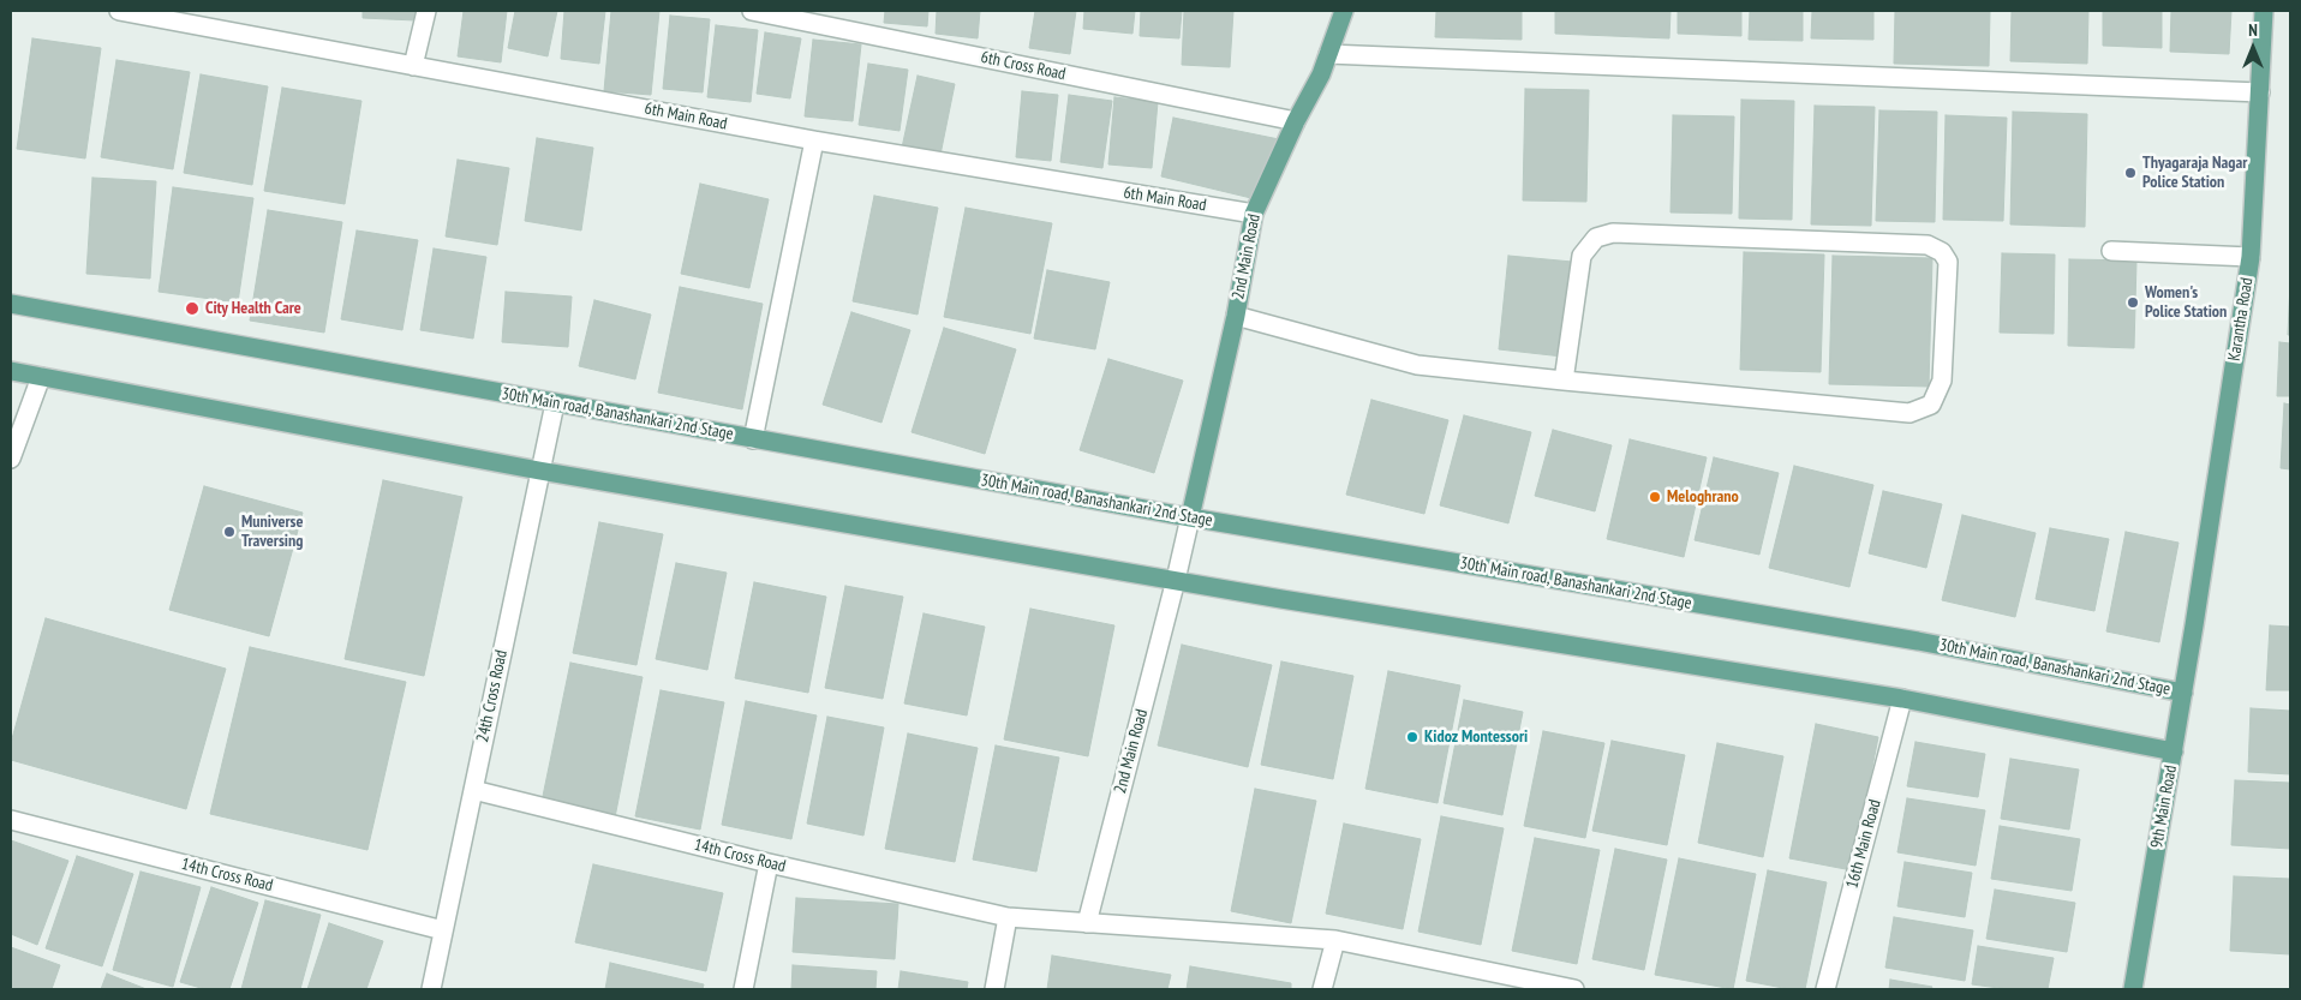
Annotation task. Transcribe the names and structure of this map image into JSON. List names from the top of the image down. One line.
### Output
{"streets":{"main road":["2nd Main Road","Karantha Road","30th Main road, Banashankari 2nd Stage","9th Main Road"],"street":["6th Cross Road","6th Main Road","24th Cross Road","16th Main Road","14th Cross Road"]},"crossings":[["6th Cross Road","2nd Main Road"],["6th Main Road","2nd Main Road"],["2nd Main Road","30th Main road, Banashankari 2nd Stage"],["2nd Main Road","14th Cross Road"],["Karantha Road","9th Main Road"],["30th Main road, Banashankari 2nd Stage","24th Cross Road"],["30th Main road, Banashankari 2nd Stage","9th Main Road"],["24th Cross Road","14th Cross Road"]],"places":["Thyagaraja Nagar Police Station","Women's Police Station","City Health Care","Meloghrano","Muniverse Traversing","Kidoz Montessori"],"north":"top"}
